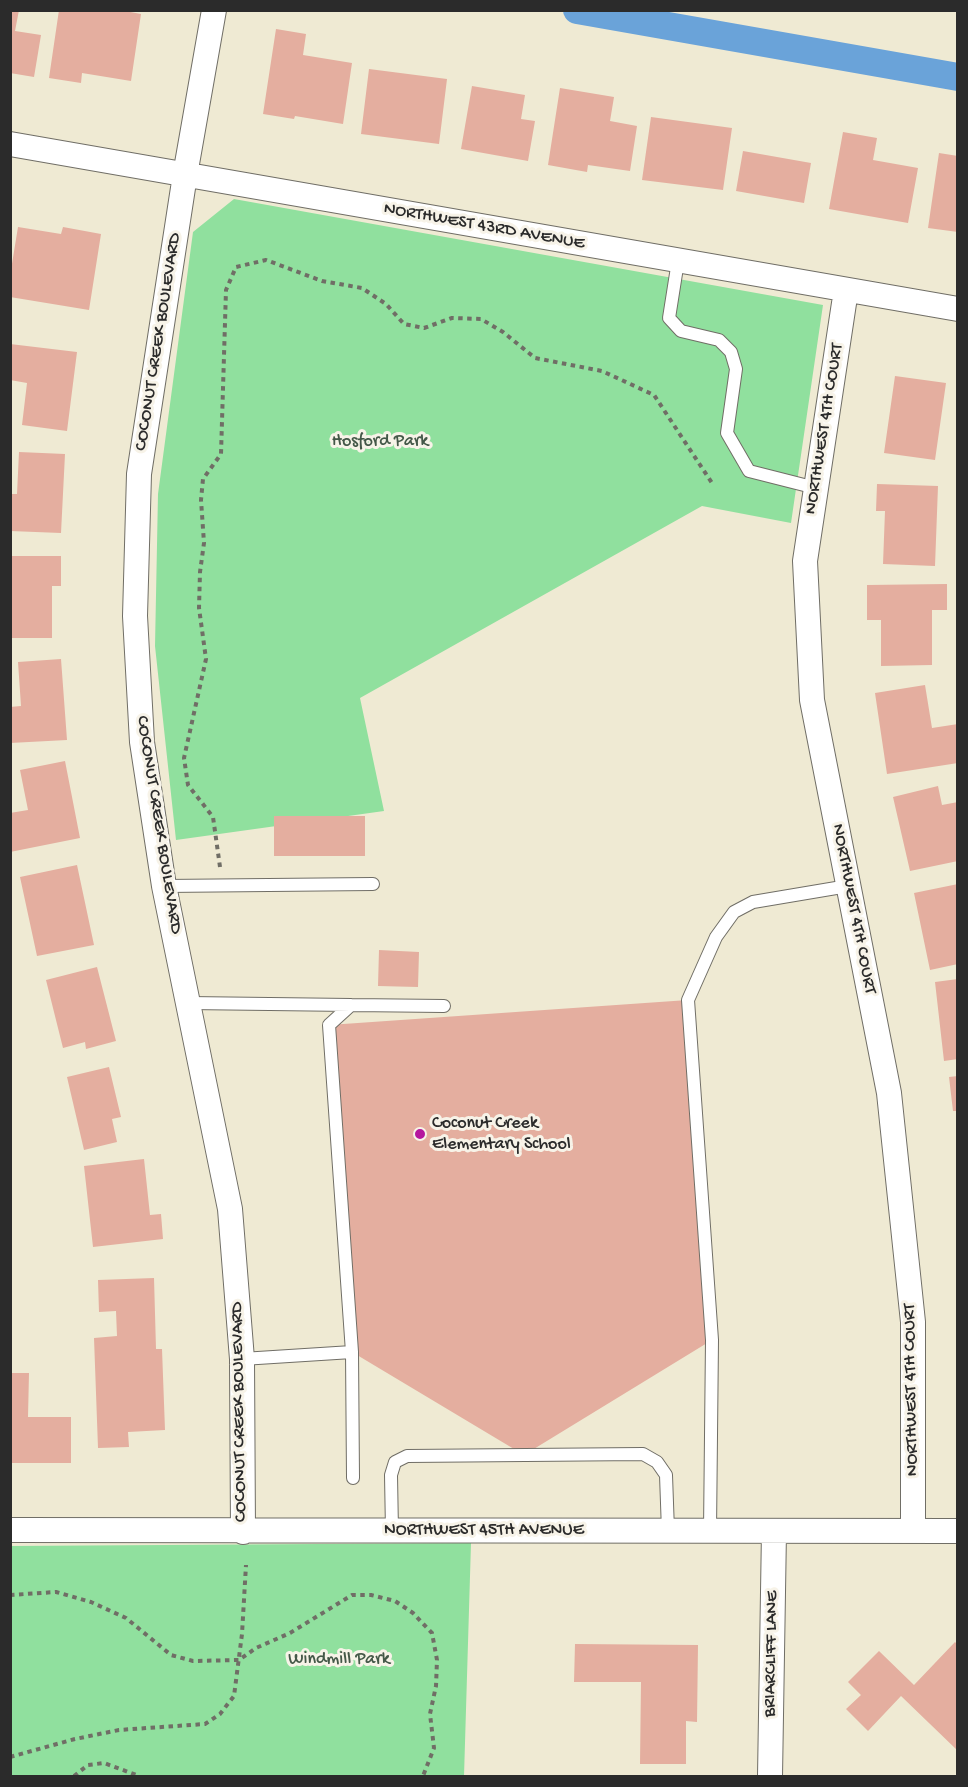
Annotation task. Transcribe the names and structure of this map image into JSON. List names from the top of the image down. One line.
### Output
{"streets":{"street":["NORTHWEST 43RD AVENUE","COCONUT CREEK BOULEVARD","NORTHWEST 4TH COURT","NORTHWEST 45TH AVENUE","BRIARCLIFF LANE"]},"crossings":[["NORTHWEST 43RD AVENUE","COCONUT CREEK BOULEVARD"],["NORTHWEST 43RD AVENUE","NORTHWEST 4TH COURT"],["COCONUT CREEK BOULEVARD","NORTHWEST 45TH AVENUE"],["NORTHWEST 4TH COURT","NORTHWEST 45TH AVENUE"],["NORTHWEST 45TH AVENUE","BRIARCLIFF LANE"]],"parks":["Hosford Park","Windmill Park"],"places":["Coconut Creek Elementary School"]}
